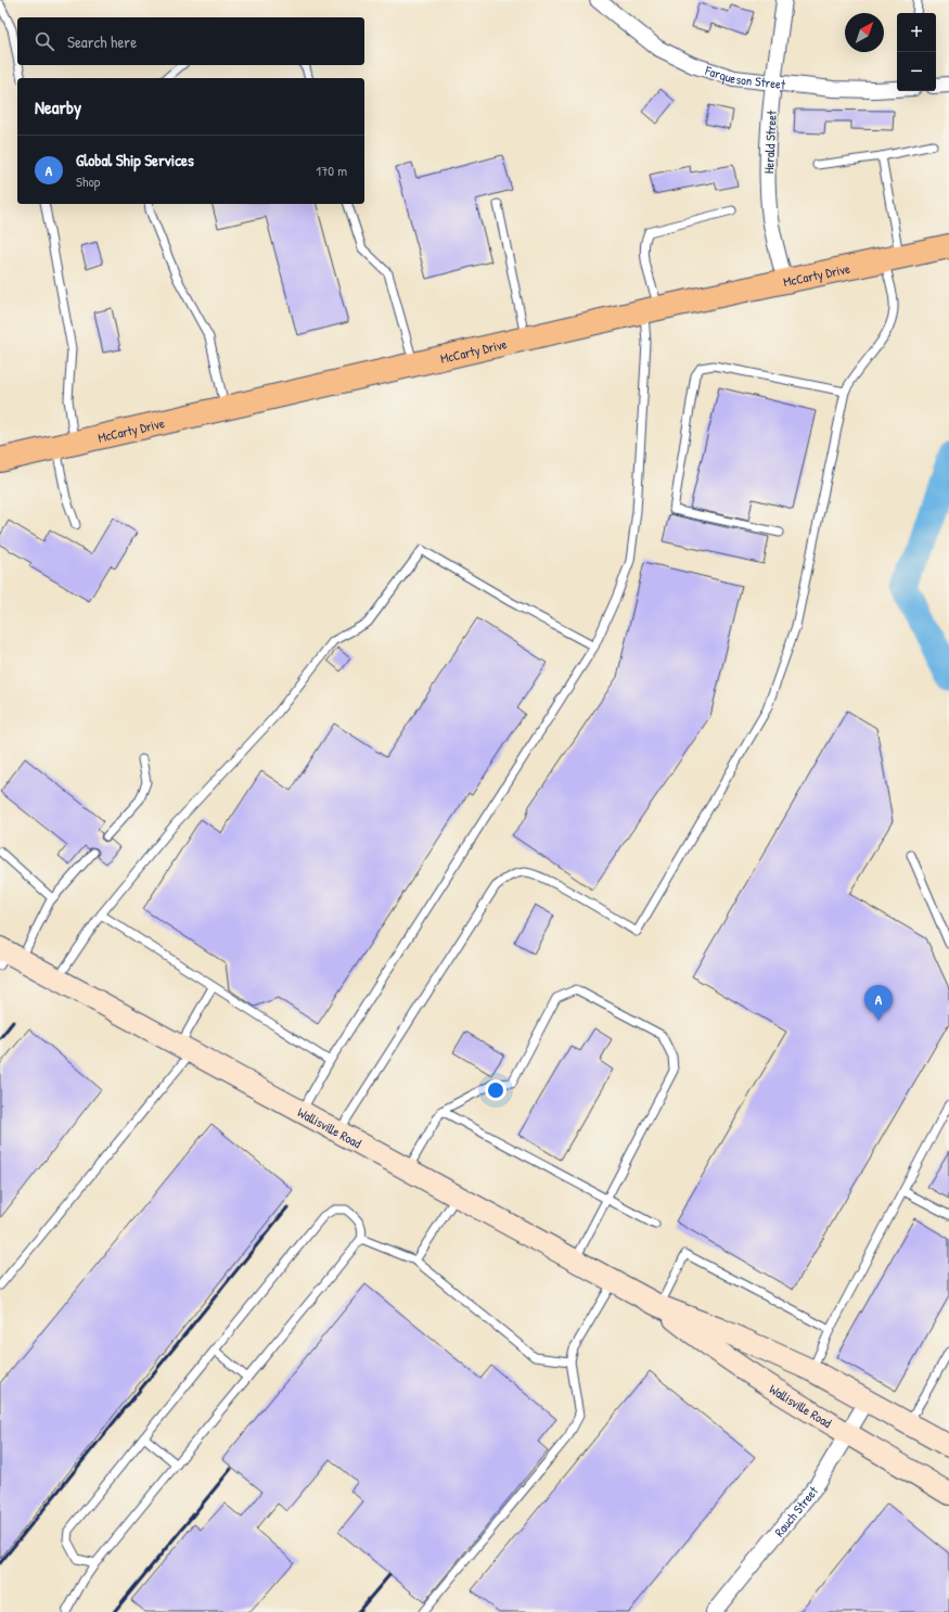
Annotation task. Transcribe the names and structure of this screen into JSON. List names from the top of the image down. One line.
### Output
{"streets":{"main road":["McCarty Drive","Wallisville Road"],"street":["Farqueson Street","Herald Street","Rauch Street"]},"crossings":[["Farqueson Street","Herald Street"],["Herald Street","McCarty Drive"],["Wallisville Road","Rauch Street"]],"north":"top right","page":{"map_buttons":["+","−"],"search":"Search here","heading":"Nearby","list":[{"mark":"A","name":"Global Ship Services","note":"Shop","value":"170 m"}],"pins":"A"}}
